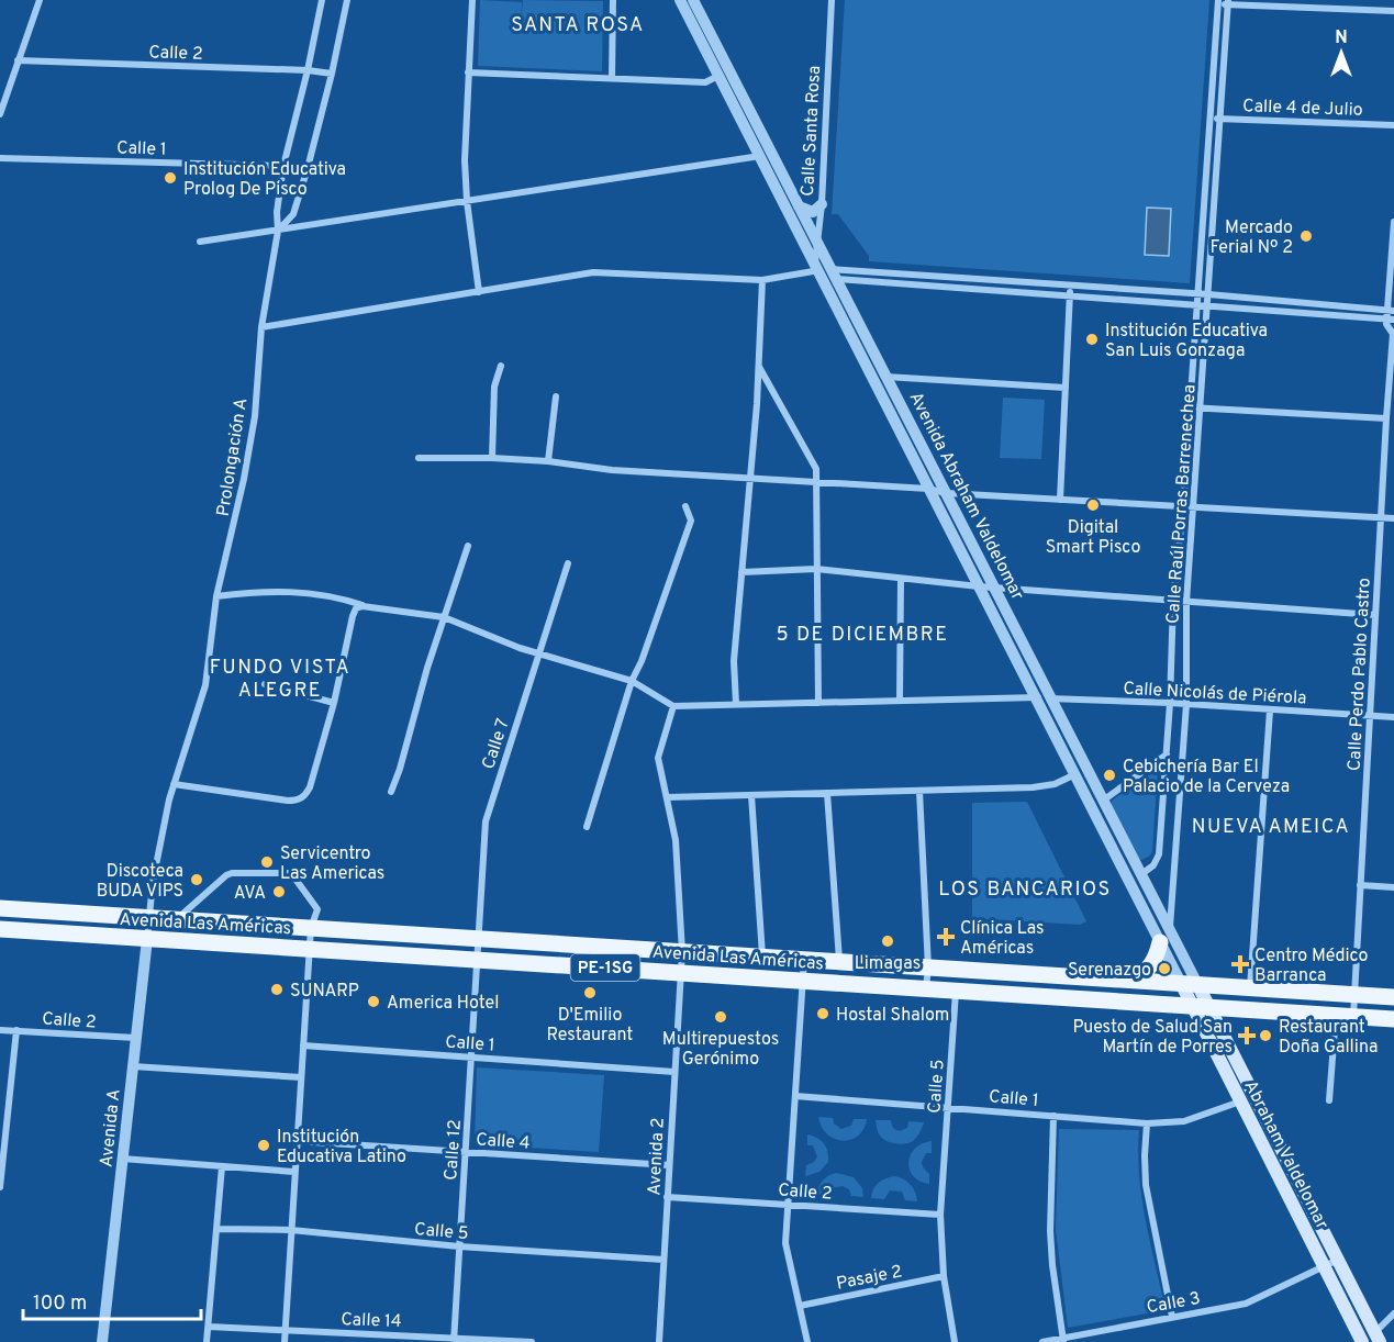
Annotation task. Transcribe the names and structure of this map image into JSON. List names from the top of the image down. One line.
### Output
{"streets":{"main road":["Avenida Abraham Valdelomar","Avenida Las Américas","PE-1SG","Abraham Valdelomar"],"street":["Calle 2","Calle 4 de Julio","Calle Santa Rosa","Calle 1","Prolongación A","Calle Raúl Porras Barrenechea","Calle Perdo Pablo Castro","Calle Nicolás de Piérola","Calle 7","Calle 5","Avenida A","Calle 4","Calle 12","Avenida 2","Pasaje 2","Calle 3","Calle 14"]},"crossings":[["Calle 2","Prolongación A"],["Calle 2","Calle 5"],["Calle 2","Avenida A"],["Calle 2","Avenida 2"],["Calle 4 de Julio","Calle Raúl Porras Barrenechea"],["Calle Santa Rosa","Avenida Abraham Valdelomar"],["Calle 1","Prolongación A"],["Calle 1","Calle 5"],["Calle 1","Calle 12"],["Calle 1","Abraham Valdelomar"],["Calle 1","Avenida 2"],["Prolongación A","Avenida A"],["Avenida Abraham Valdelomar","Calle Raúl Porras Barrenechea"],["Avenida Abraham Valdelomar","Calle Nicolás de Piérola"],["Avenida Abraham Valdelomar","Avenida Las Américas"],["Avenida Abraham Valdelomar","Abraham Valdelomar"],["Calle Raúl Porras Barrenechea","Calle Nicolás de Piérola"],["Calle Perdo Pablo Castro","Calle Nicolás de Piérola"],["Calle Perdo Pablo Castro","Avenida Las Américas"],["Calle Nicolás de Piérola","Avenida 2"],["Calle 7","Avenida Las Américas"],["Calle 7","Calle 12"],["Avenida Las Américas","Calle 5"],["Avenida Las Américas","Avenida A"],["Avenida Las Américas","Calle 12"],["Avenida Las Américas","Abraham Valdelomar"],["Avenida Las Américas","Avenida 2"],["Calle 5","Calle 12"],["Calle 5","Avenida 2"],["Calle 5","Pasaje 2"],["Calle 4","Calle 12"],["Calle 4","Avenida 2"],["Calle 12","Calle 14"],["Abraham Valdelomar","Calle 3"]],"districts":["SANTA ROSA","5 DE DICIEMBRE","FUNDO VISTA ALEGRE","NUEVA AMEICA","LOS BANCARIOS"],"places":{"other":["Institución Educativa Prolog De Pisco","Mercado Ferial Nº 2","Institución Educativa San Luis Gonzaga","Digital Smart Pisco","Cebichería Bar El Palacio de la Cerveza","Servicentro Las Americas","Discoteca BUDA VIPS","AVA","Limagas","Serenazgo","SUNARP","D'Emilio Restaurant","America Hotel","Hostal Shalom","Multirepuestos Gerónimo","Restaurant Doña Gallina","Institución Educativa Latino"],"health":["Clínica Las Américas","Centro Médico Barranca","Puesto de Salud San Martín de Porres"]},"scale_bar":"100 m","north":"top"}
